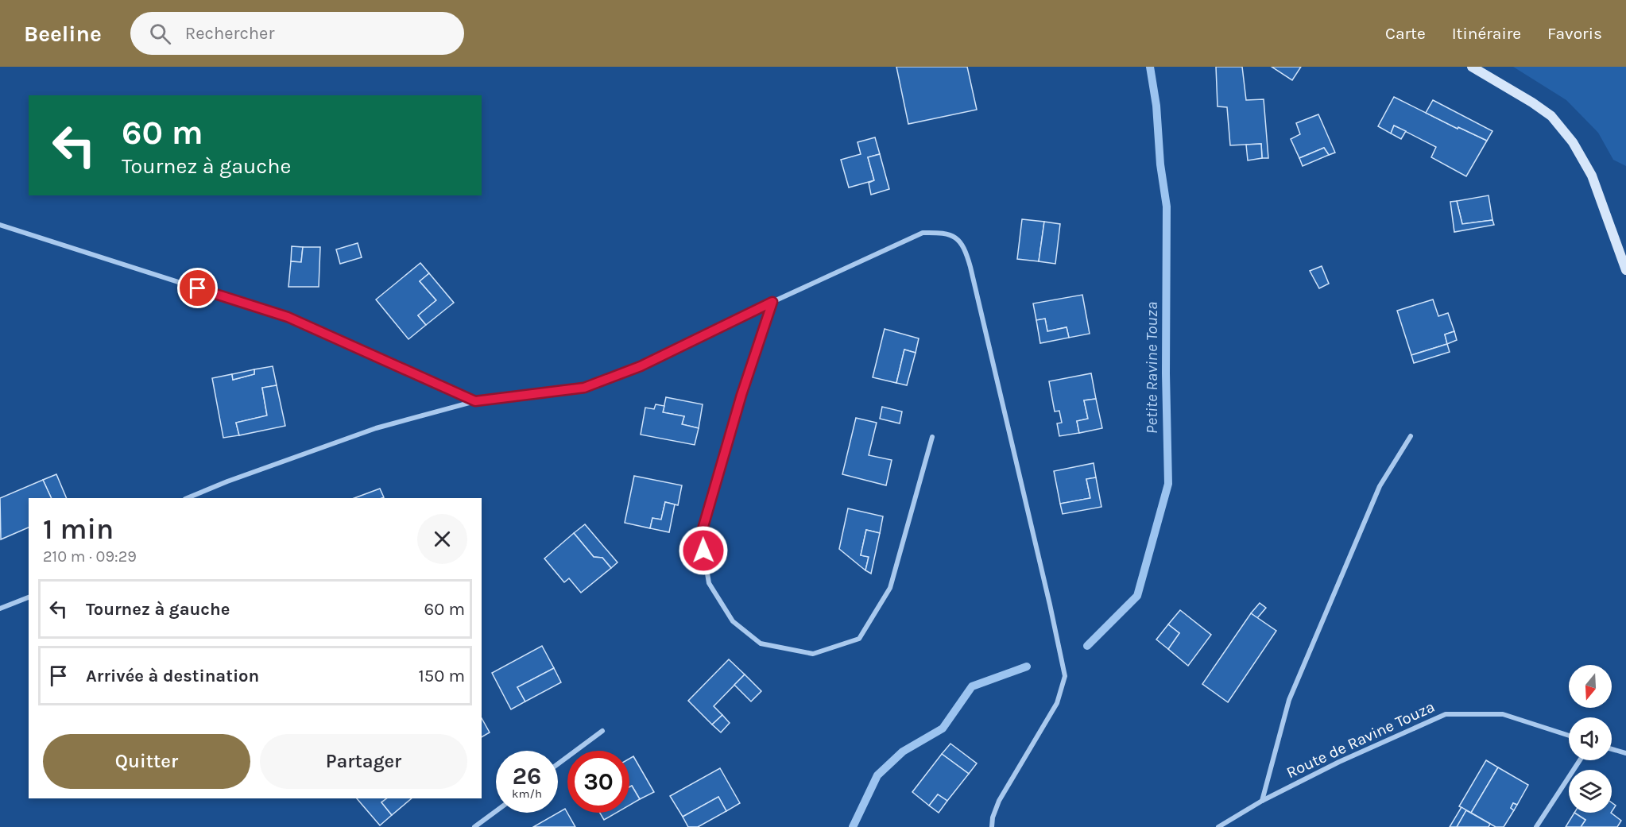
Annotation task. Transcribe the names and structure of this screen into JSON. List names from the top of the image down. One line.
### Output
{"streets":{"street":["Route de Ravine Touza"]},"water":["Petite Ravine Touza"],"north":"bottom","page":{"header":"Beeline","search":"Rechercher","nav":["Carte","Itinéraire","Favoris"],"turn":["60 m","Tournez à gauche"],"heading":["1 min","210 m · 09:29"],"list":[{"name":"Tournez à gauche","value":"60 m"},{"name":"Arrivée à destination","value":"150 m"}],"buttons":["Quitter","Partager"],"speed":"26 km/h","limit":"30"}}
